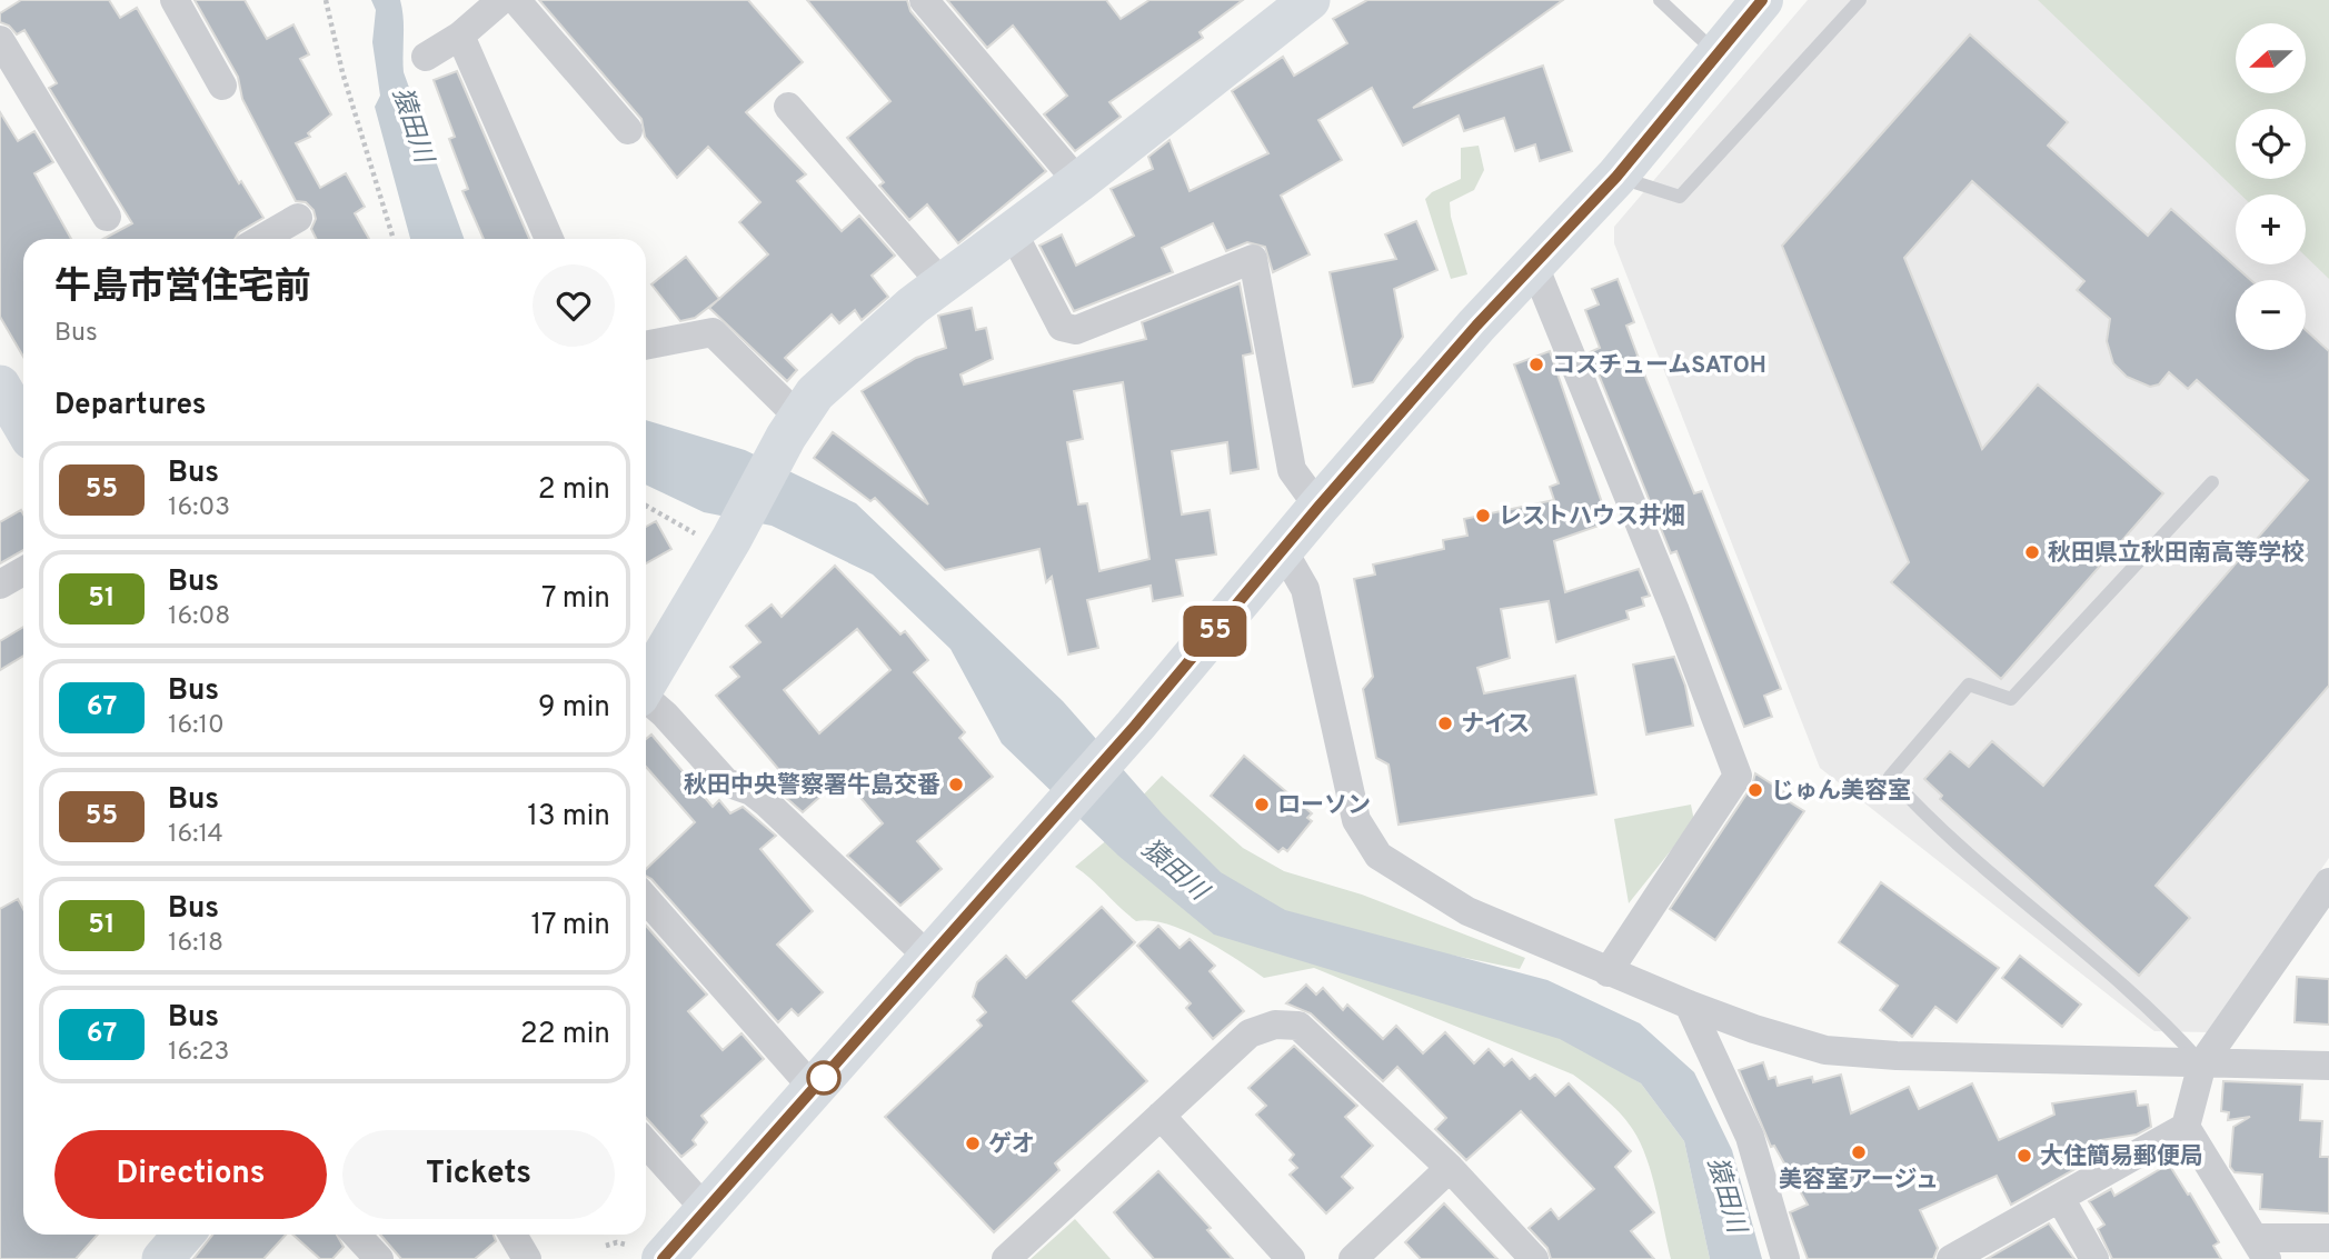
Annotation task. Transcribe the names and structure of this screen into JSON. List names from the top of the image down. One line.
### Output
{"water":["猿田川"],"places":["コスチュームSATOH","レストハウス井畑","秋田県立秋田南高等学校","ナイス","秋田中央警察署牛島交番","じゅん美容室","ローソン","ゲオ","美容室アージュ","大住簡易郵便局"],"lines":["bus line 55"],"north":"left","page":{"on_map":"55","map_buttons":["+","−"],"heading":[["牛島市営住宅前","Bus"],"Departures"],"list":[{"mark":"55","name":"Bus","note":"16:03","value":"2 min"},{"mark":"51","name":"Bus","note":"16:08","value":"7 min"},{"mark":"67","name":"Bus","note":"16:10","value":"9 min"},{"mark":"55","name":"Bus","note":"16:14","value":"13 min"},{"mark":"51","name":"Bus","note":"16:18","value":"17 min"},{"mark":"67","name":"Bus","note":"16:23","value":"22 min"}],"buttons":["Directions","Tickets"]}}
